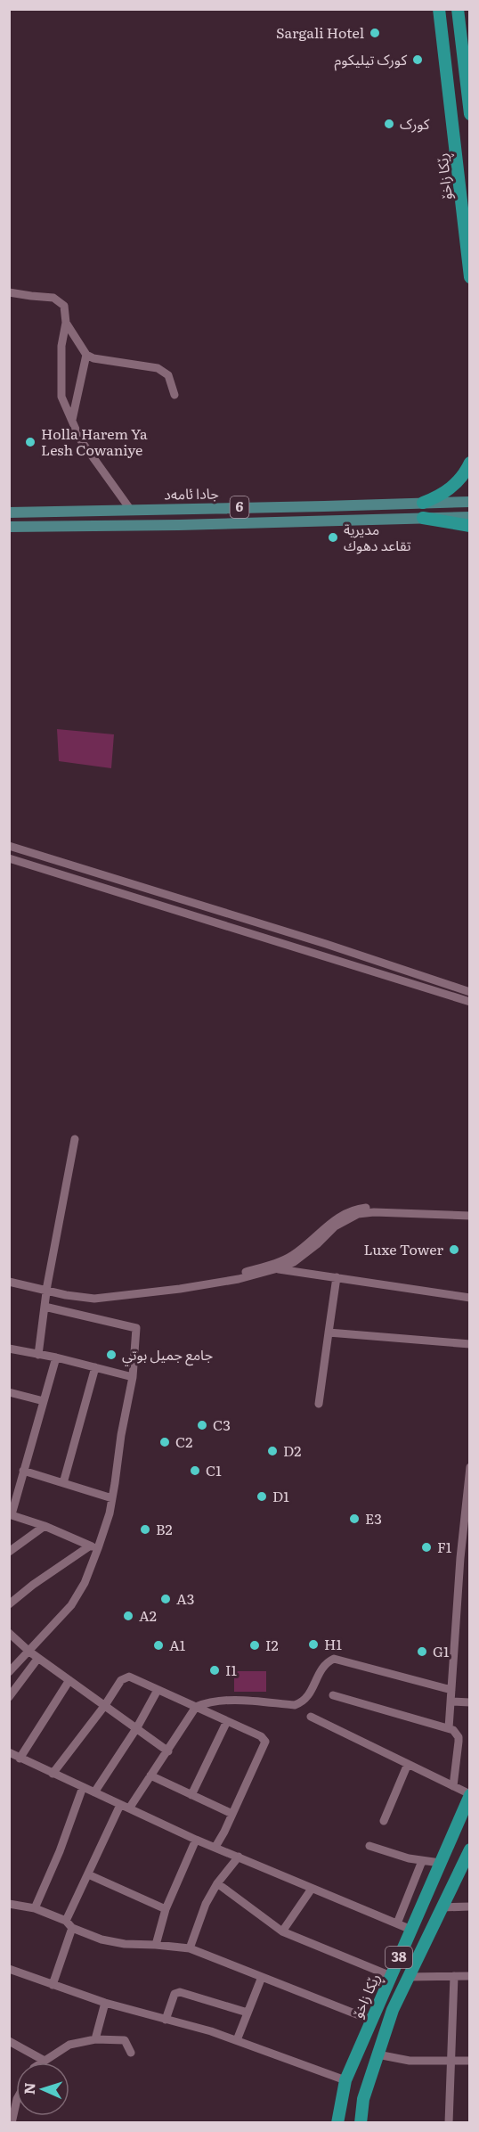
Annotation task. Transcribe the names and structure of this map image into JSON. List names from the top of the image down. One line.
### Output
{"streets":{"highway":["ڕێکا زاخۆ","38"],"main road":["جادا ئامەد","6"]},"places":["Sargali Hotel","کورک تیلیکوم","کورک","Holla Harem Ya Lesh Cowaniye","مديرية تقاعد دهوك","Luxe Tower","جامع جميل بوتي","C3","C2","D2","C1","D1","E3","B2","F1","A3","A2","H1","A1","I2","G1","I1"],"north":"left"}
